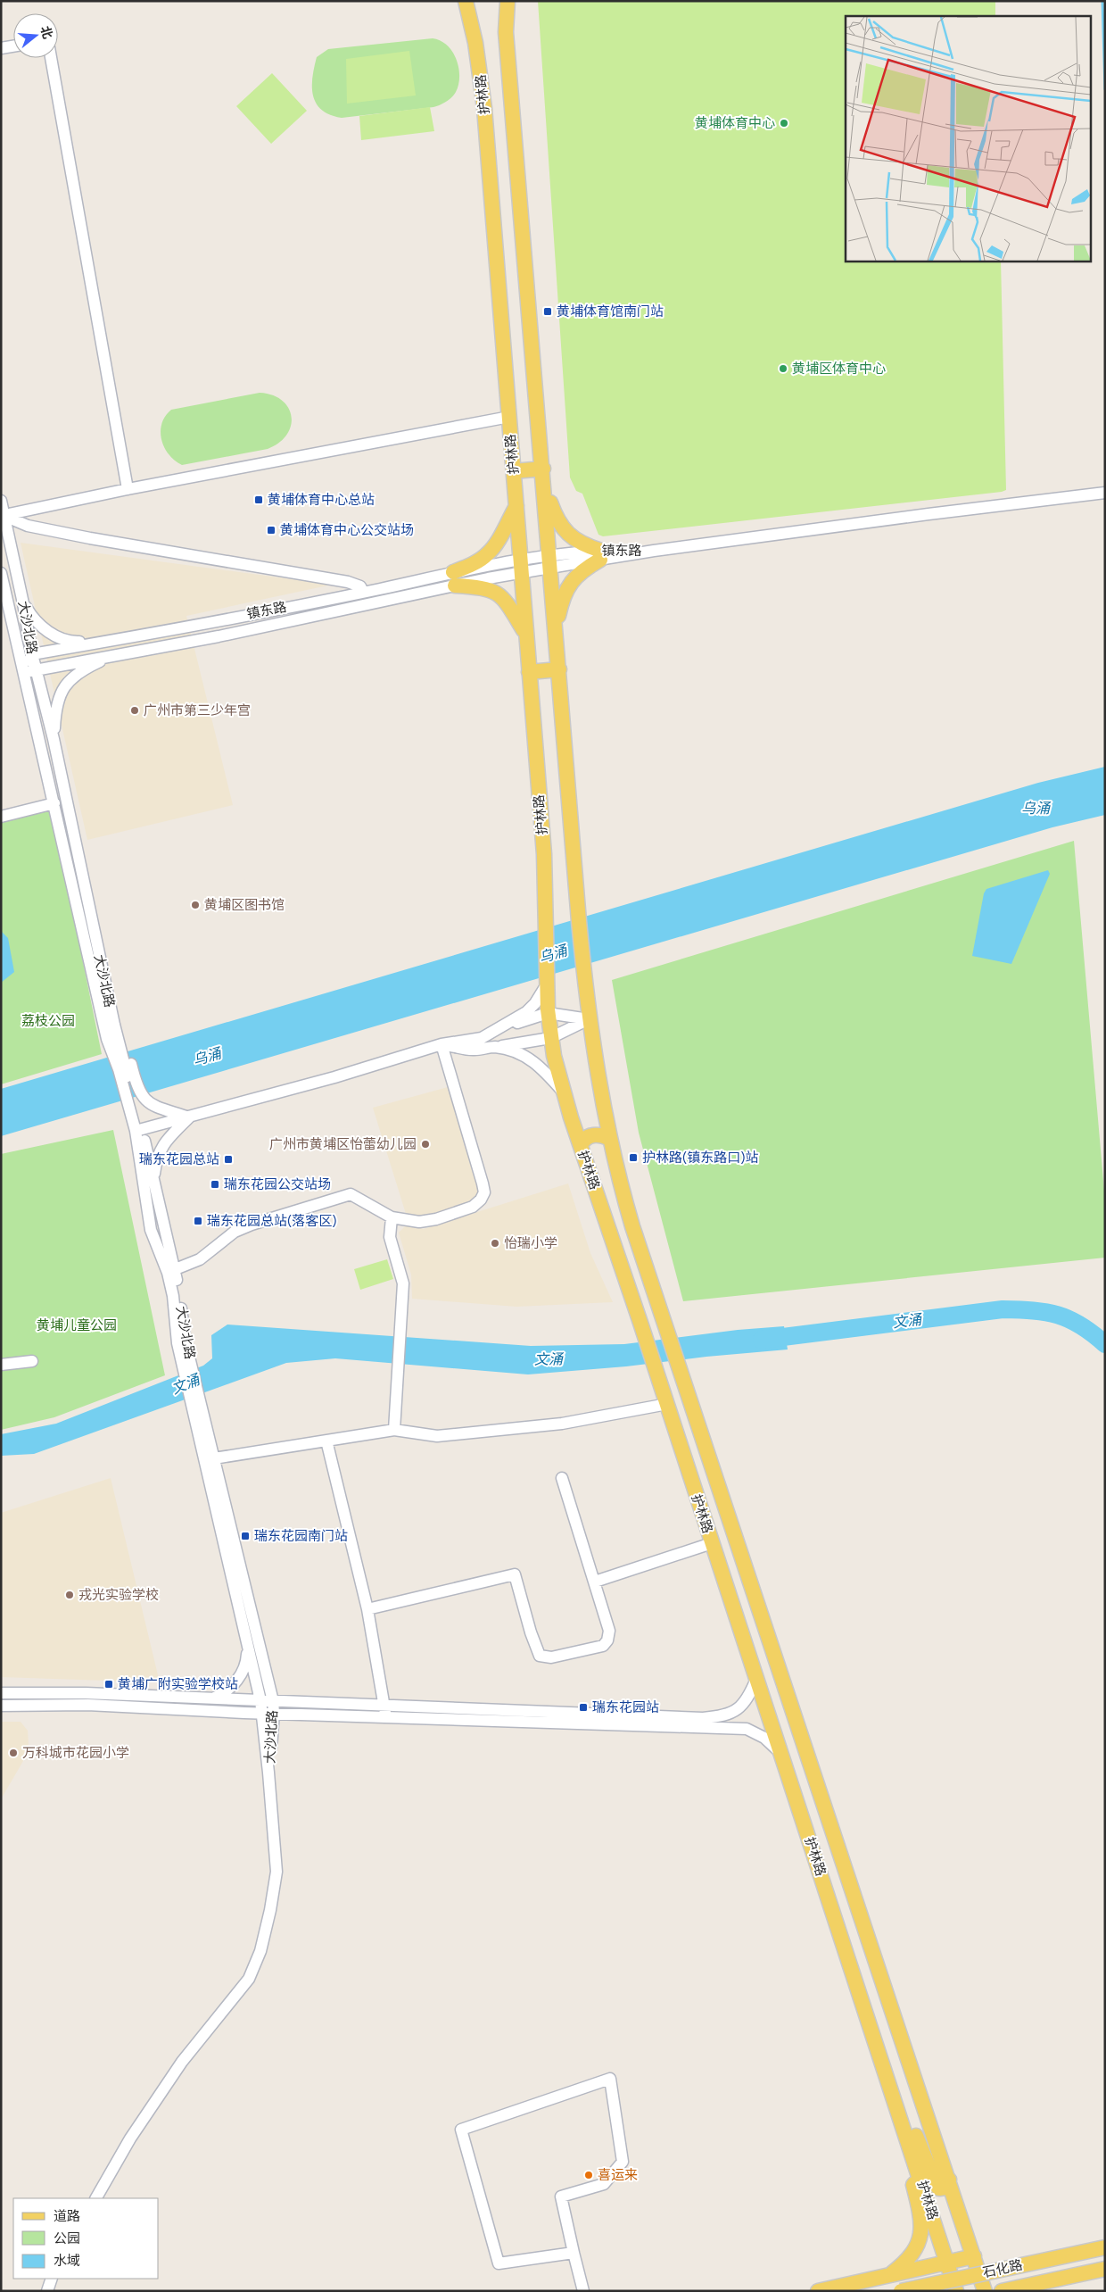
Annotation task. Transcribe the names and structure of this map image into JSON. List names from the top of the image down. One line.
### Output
{"streets":{"main road":["护林路","石化路"],"street":["镇东路","大沙北路"]},"crossings":[["护林路","镇东路"],["镇东路","大沙北路"]],"water":["乌涌","文涌"],"parks":["荔枝公园","黄埔儿童公园"],"places":{"other":["黄埔体育中心","黄埔区体育中心","广州市第三少年宫","黄埔区图书馆","广州市黄埔区怡蕾幼儿园","怡瑞小学","戎光实验学校","万科城市花园小学","喜运来"],"transit":["黄埔体育馆南门站","黄埔体育中心总站","黄埔体育中心公交站场","护林路(镇东路口)站","瑞东花园总站","瑞东花园公交站场","瑞东花园总站(落客区)","瑞东花园南门站","黄埔广附实验学校站","瑞东花园站"]},"legend":["道路","公园","水域"],"north":"right"}
